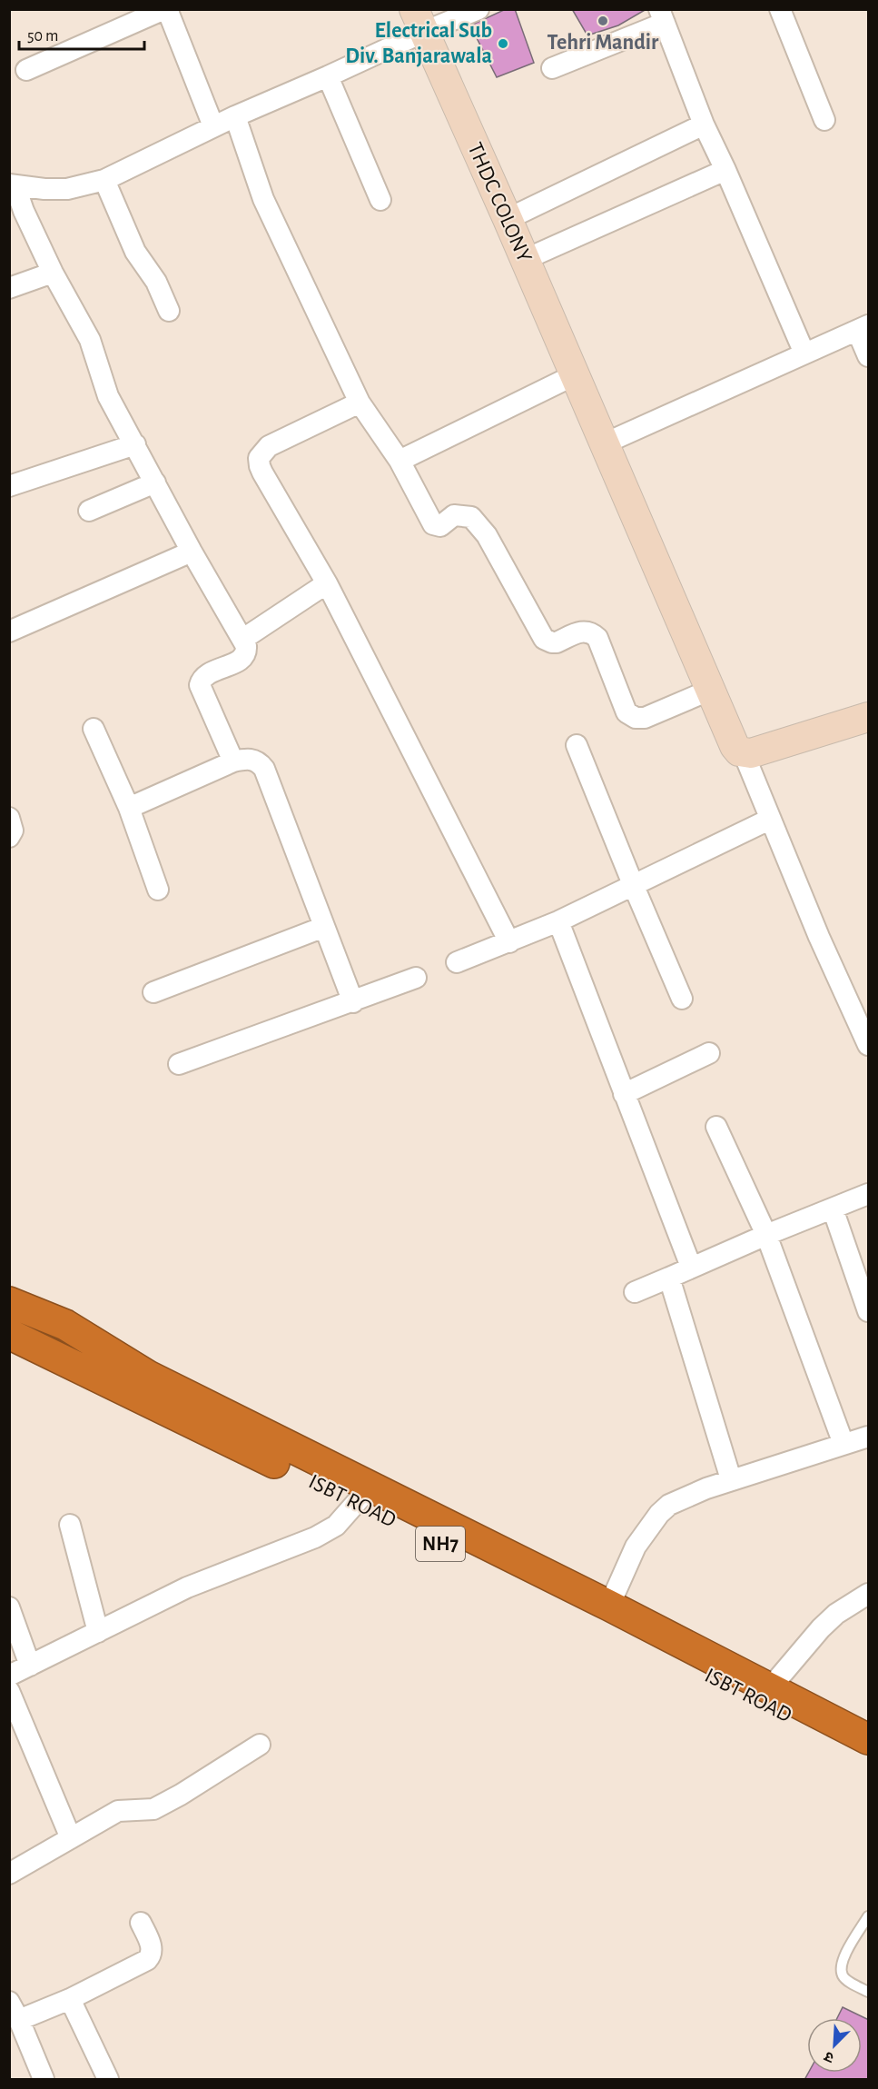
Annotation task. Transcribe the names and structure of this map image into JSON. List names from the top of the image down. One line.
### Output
{"streets":{"highway":["ISBT ROAD","NH7"],"street":["THDC COLONY"]},"crossings":[["ISBT ROAD","NH7"]],"places":["Tehri Mandir","Electrical Sub Div. Banjarawala"],"scale_bar":"50 m","north":"bottom left"}
